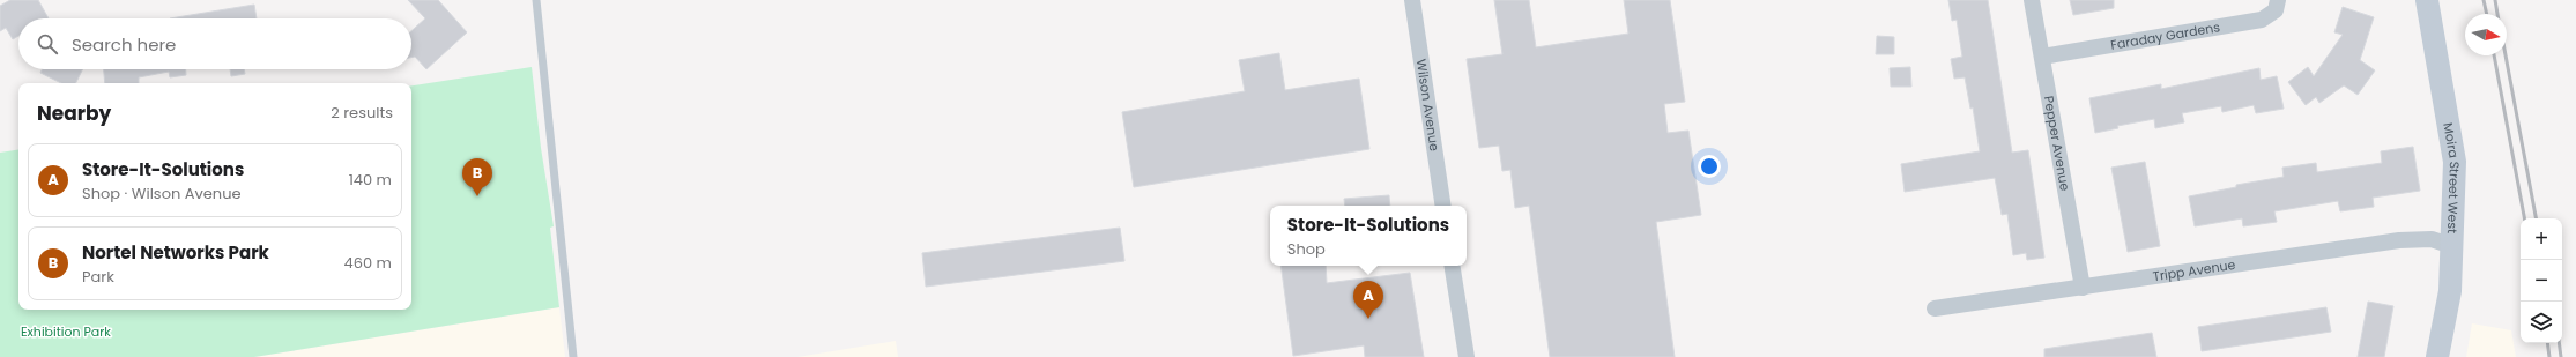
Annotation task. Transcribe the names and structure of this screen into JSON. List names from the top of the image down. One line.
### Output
{"streets":{"main road":["Moira Street West"],"street":["Faraday Gardens","Wilson Avenue","Pepper Avenue","Tripp Avenue"]},"crossings":[["Faraday Gardens","Pepper Avenue"],["Pepper Avenue","Tripp Avenue"],["Moira Street West","Tripp Avenue"]],"parks":["Exhibition Park"],"north":"right","page":{"search":"Search here","heading":["Nearby","2 results"],"list":[{"mark":"A","name":"Store-It-Solutions","note":"Shop · Wilson Avenue","value":"140 m"},{"mark":"B","name":"Nortel Networks Park","note":"Park","value":"460 m"}],"pins":["B","A"],"popup":["Store-It-Solutions","Shop"],"map_buttons":["+","−"]}}
